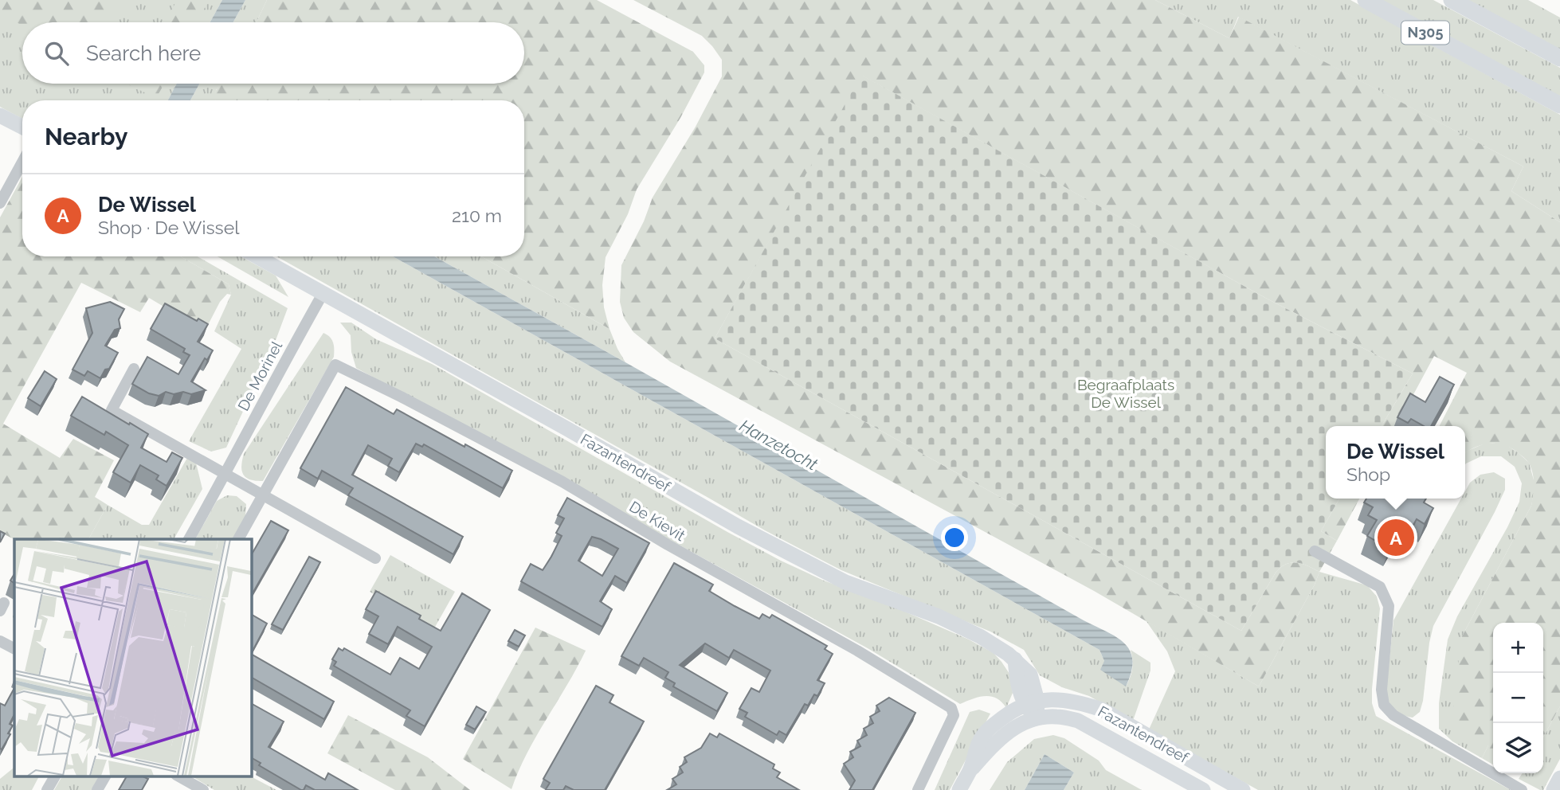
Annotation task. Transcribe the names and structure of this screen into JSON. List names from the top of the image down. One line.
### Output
{"streets":{"main road":["N305"],"street":["De Morinel","Fazantendreef","De Kievit"]},"crossings":[["De Morinel","Fazantendreef"]],"water":["Hanzetocht"],"parks":["Begraafplaats De Wissel"],"page":{"search":"Search here","heading":"Nearby","list":[{"mark":"A","name":"De Wissel","note":"Shop · De Wissel","value":"210 m"}],"popup":["De Wissel","Shop"],"pins":"A","map_buttons":["+","−"]}}
